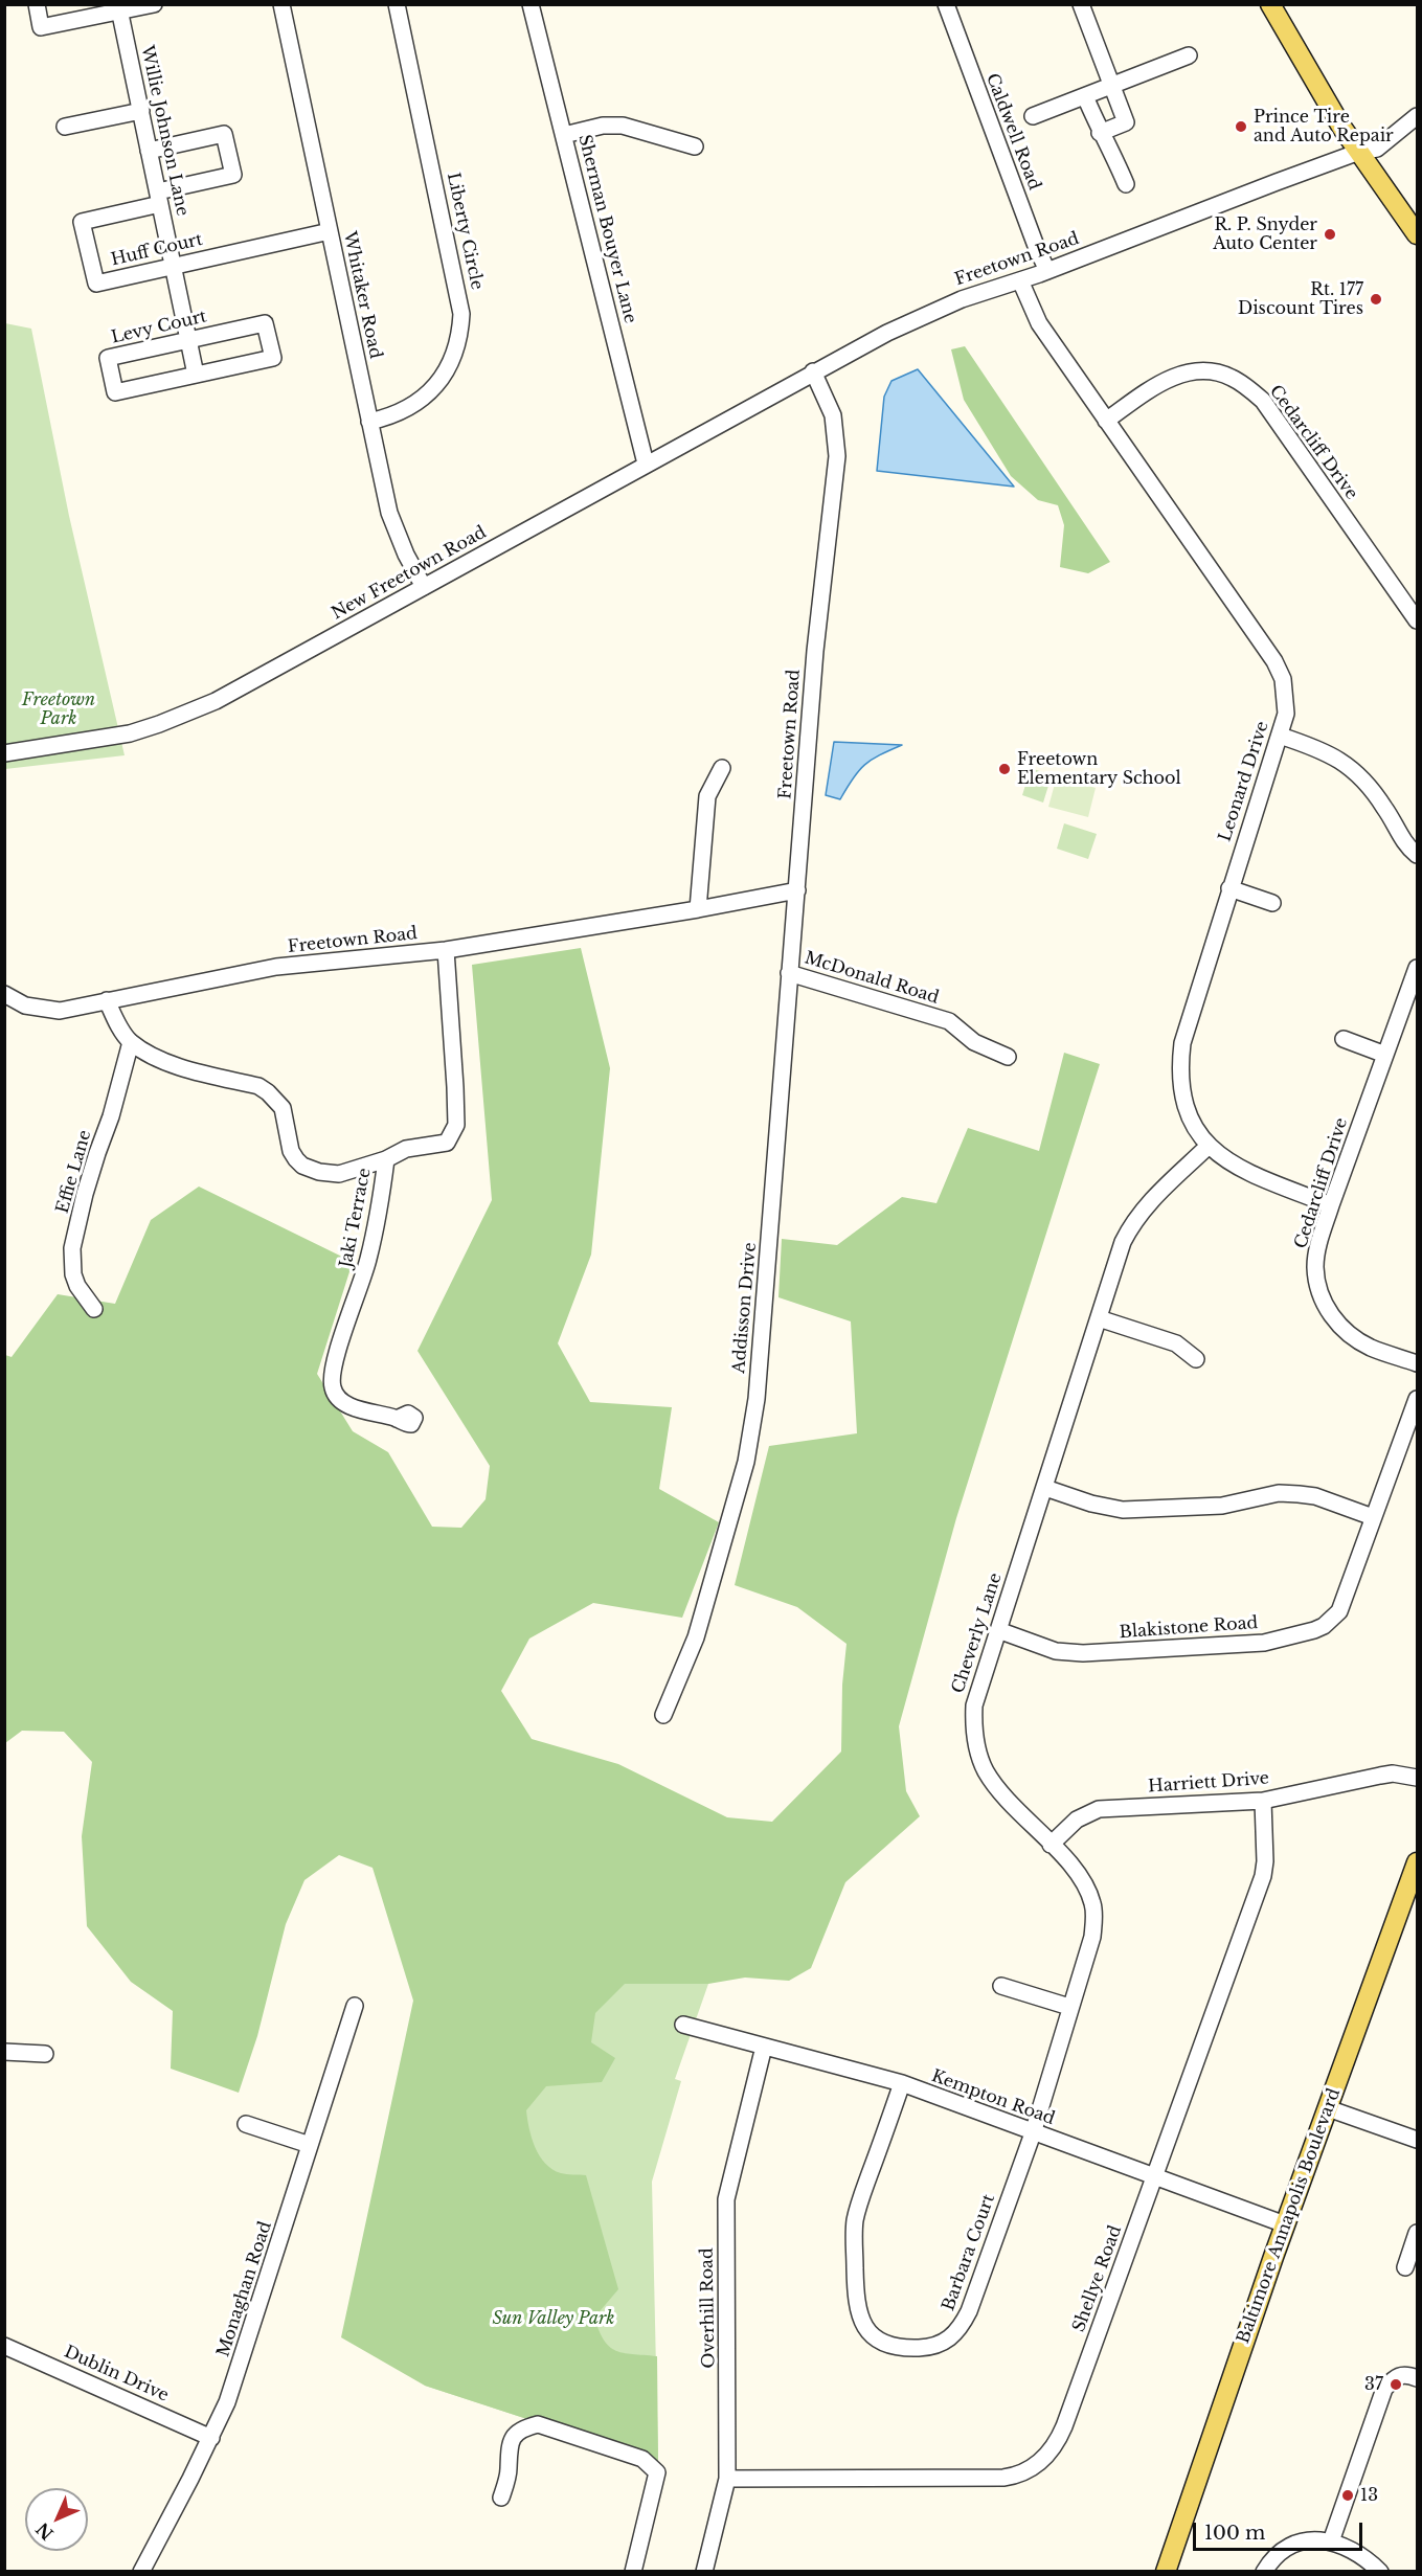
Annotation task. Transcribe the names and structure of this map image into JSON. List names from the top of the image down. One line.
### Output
{"streets":{"main road":["Baltimore Annapolis Boulevard"],"street":["Willie Johnson Lane","Caldwell Road","Sherman Bouyer Lane","Liberty Circle","Huff Court","Freetown Road","Whitaker Road","Levy Court","Cedarcliff Drive","New Freetown Road","Leonard Drive","McDonald Road","Effie Lane","Jaki Terrace","Addisson Drive","Blakistone Road","Cheverly Lane","Harriett Drive","Kempton Road","Barbara Court","Shellye Road","Monaghan Road","Overhill Road","Dublin Drive"]},"crossings":[["Willie Johnson Lane","Huff Court"],["Willie Johnson Lane","Levy Court"],["Caldwell Road","Freetown Road"],["Sherman Bouyer Lane","New Freetown Road"],["Liberty Circle","Whitaker Road"],["Huff Court","Whitaker Road"],["Freetown Road","New Freetown Road"],["Freetown Road","Leonard Drive"],["Freetown Road","Jaki Terrace"],["Freetown Road","Addisson Drive"],["Whitaker Road","New Freetown Road"],["Cedarcliff Drive","Leonard Drive"],["Leonard Drive","Cheverly Lane"],["McDonald Road","Addisson Drive"],["Blakistone Road","Cheverly Lane"],["Cheverly Lane","Harriett Drive"],["Cheverly Lane","Kempton Road"],["Cheverly Lane","Barbara Court"],["Harriett Drive","Shellye Road"],["Kempton Road","Baltimore Annapolis Boulevard"],["Kempton Road","Barbara Court"],["Kempton Road","Shellye Road"],["Kempton Road","Overhill Road"],["Shellye Road","Overhill Road"],["Monaghan Road","Dublin Drive"]],"parks":["Freetown Park","Sun Valley Park"],"places":["Prince Tire and Auto Repair","R. P. Snyder Auto Center","Rt. 177 Discount Tires","Freetown Elementary School","37","13"],"scale_bar":"100 m","north":"bottom left"}
